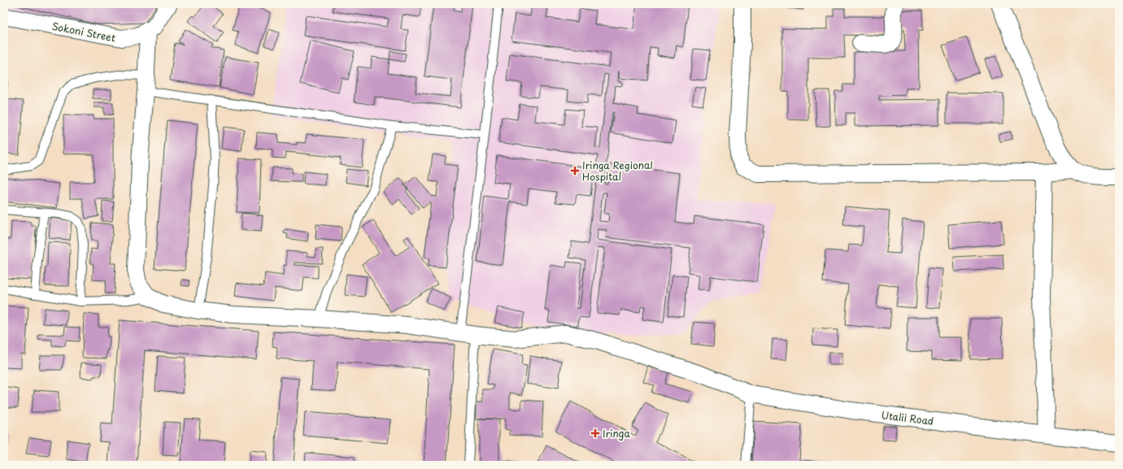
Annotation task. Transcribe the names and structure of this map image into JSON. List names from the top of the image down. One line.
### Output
{"streets":{"street":["Sokoni Street","Utalii Road"]},"places":{"health":["Iringa Regional Hospital","Iringa"]}}
